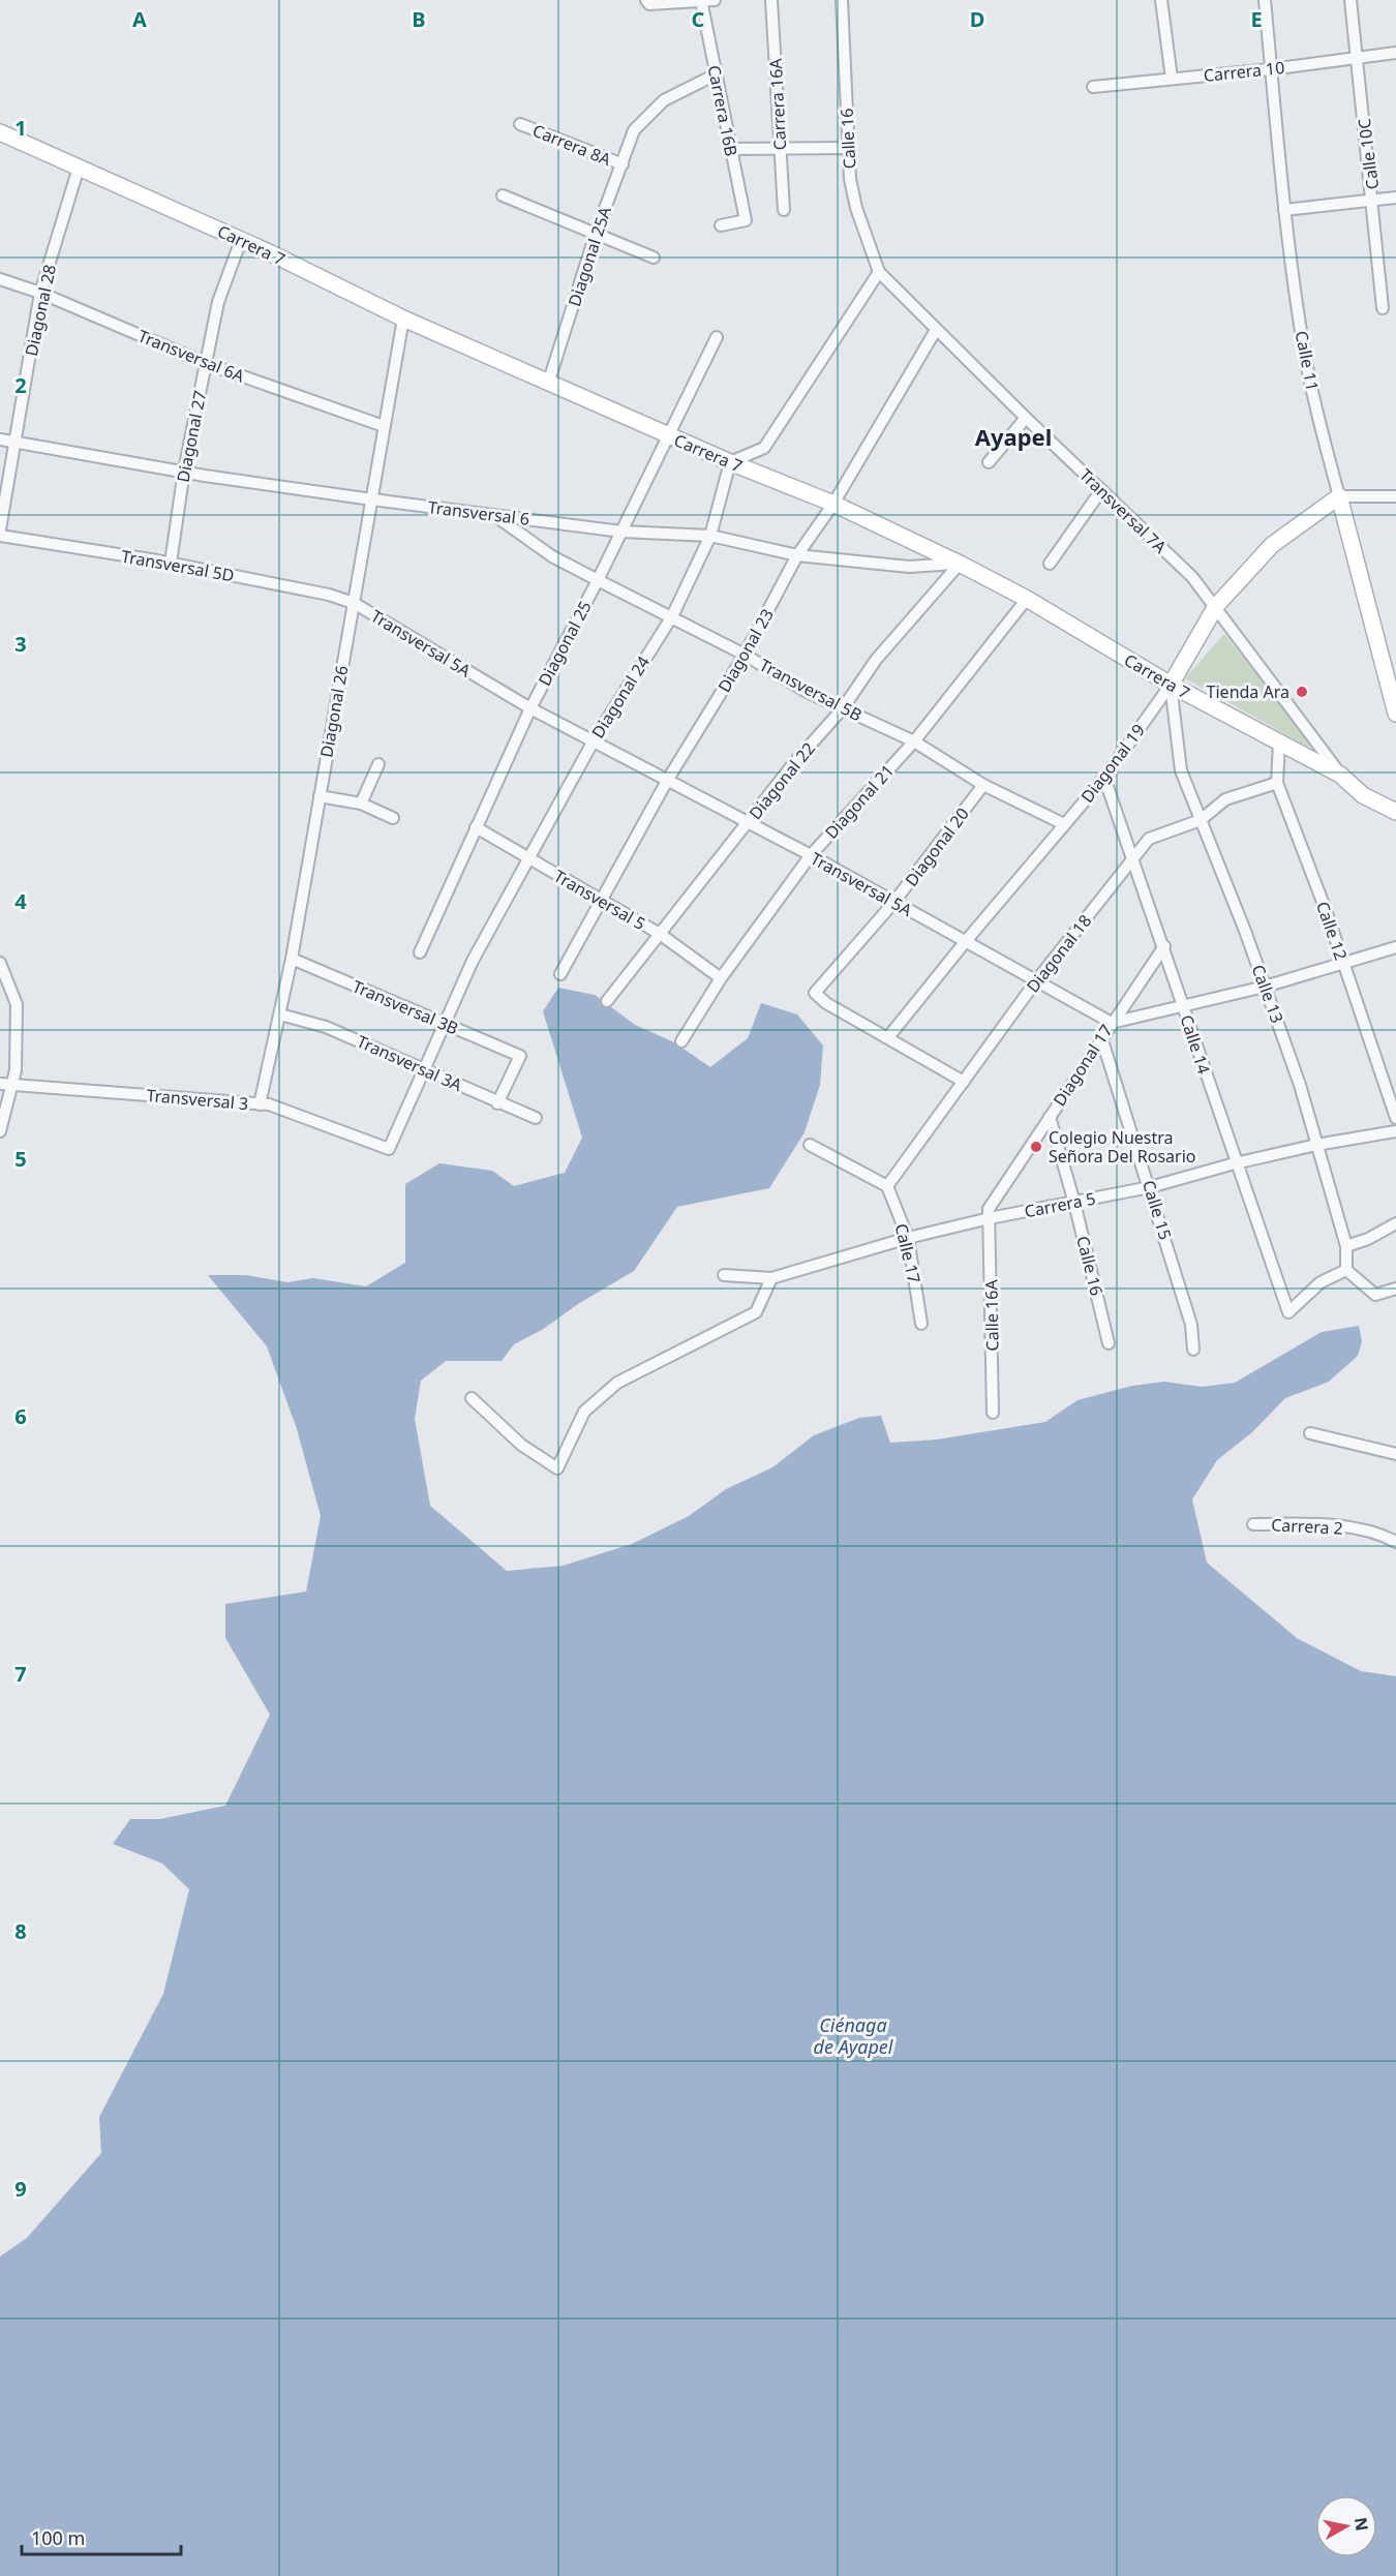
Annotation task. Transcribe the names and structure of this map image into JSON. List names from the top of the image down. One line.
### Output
{"streets":{"main road":["Carrera 7","Calle 11","Diagonal 19"],"street":["Carrera 10","Carrera 16A","Carrera 16B","Calle 16","Carrera 8A","Calle 10C","Diagonal 25A","Diagonal 28","Transversal 6A","Diagonal 27","Transversal 7A","Transversal 6","Transversal 5D","Transversal 5A","Diagonal 25","Diagonal 23","Transversal 5B","Diagonal 24","Diagonal 26","Diagonal 22","Diagonal 21","Diagonal 20","Transversal 5","Calle 12","Diagonal 18","Calle 13","Transversal 3B","Calle 14","Transversal 3A","Diagonal 17","Transversal 3","Carrera 5","Calle 15","Calle 17","Calle 16A","Carrera 2"]},"crossings":[["Carrera 10","Calle 10C"],["Carrera 10","Calle 11"],["Carrera 16B","Diagonal 25A"],["Calle 16","Transversal 7A"],["Calle 16","Diagonal 17"],["Calle 16","Carrera 5"],["Carrera 8A","Diagonal 25A"],["Carrera 7","Diagonal 25A"],["Carrera 7","Diagonal 28"],["Carrera 7","Diagonal 27"],["Carrera 7","Transversal 7A"],["Carrera 7","Transversal 6"],["Carrera 7","Diagonal 25"],["Carrera 7","Diagonal 23"],["Carrera 7","Diagonal 24"],["Carrera 7","Diagonal 26"],["Carrera 7","Diagonal 19"],["Carrera 7","Diagonal 22"],["Carrera 7","Diagonal 21"],["Carrera 7","Calle 12"],["Carrera 7","Calle 13"],["Diagonal 28","Transversal 6A"],["Diagonal 28","Transversal 6"],["Transversal 6A","Diagonal 27"],["Transversal 6A","Diagonal 26"],["Calle 11","Diagonal 19"],["Diagonal 27","Transversal 6"],["Diagonal 27","Transversal 5D"],["Transversal 7A","Diagonal 23"],["Transversal 7A","Diagonal 19"],["Transversal 6","Diagonal 25"],["Transversal 6","Diagonal 23"],["Transversal 6","Transversal 5B"],["Transversal 6","Diagonal 24"],["Transversal 6","Diagonal 26"],["Transversal 6","Diagonal 22"],["Transversal 5D","Transversal 5A"],["Transversal 5D","Diagonal 26"],["Transversal 5A","Diagonal 25"],["Transversal 5A","Diagonal 23"],["Transversal 5A","Diagonal 24"],["Transversal 5A","Diagonal 26"],["Transversal 5A","Diagonal 19"],["Transversal 5A","Diagonal 22"],["Transversal 5A","Diagonal 21"],["Transversal 5A","Diagonal 20"],["Transversal 5A","Diagonal 18"],["Transversal 5A","Diagonal 17"],["Diagonal 25","Transversal 5B"],["Diagonal 25","Transversal 5"],["Diagonal 23","Transversal 5B"],["Diagonal 23","Transversal 5"],["Transversal 5B","Diagonal 24"],["Transversal 5B","Diagonal 19"],["Transversal 5B","Diagonal 22"],["Transversal 5B","Diagonal 21"],["Transversal 5B","Diagonal 20"],["Diagonal 24","Transversal 5"],["Diagonal 24","Transversal 3B"],["Diagonal 24","Transversal 3A"],["Diagonal 24","Transversal 3"],["Diagonal 26","Transversal 3B"],["Diagonal 26","Transversal 3A"],["Diagonal 26","Transversal 3"],["Diagonal 19","Diagonal 20"],["Diagonal 19","Calle 13"],["Diagonal 19","Calle 14"],["Diagonal 22","Transversal 5"],["Diagonal 21","Transversal 5"],["Calle 12","Diagonal 18"],["Diagonal 18","Calle 13"],["Diagonal 18","Calle 14"],["Diagonal 18","Calle 17"],["Calle 13","Calle 14"],["Calle 13","Carrera 5"],["Transversal 3B","Transversal 3A"],["Calle 14","Diagonal 17"],["Calle 14","Carrera 5"],["Diagonal 17","Carrera 5"],["Diagonal 17","Calle 15"],["Diagonal 17","Calle 16A"],["Carrera 5","Calle 15"],["Carrera 5","Calle 17"],["Carrera 5","Calle 16A"]],"districts":["Ayapel"],"water":["Ciénaga de Ayapel"],"places":["Tienda Ara","Colegio Nuestra Señora Del Rosario"],"scale_bar":"100 m","north":"right","grid":{"columns":["A","B","C","D","E"],"rows":["1","2","3","4","5","6","7","8","9"]}}
